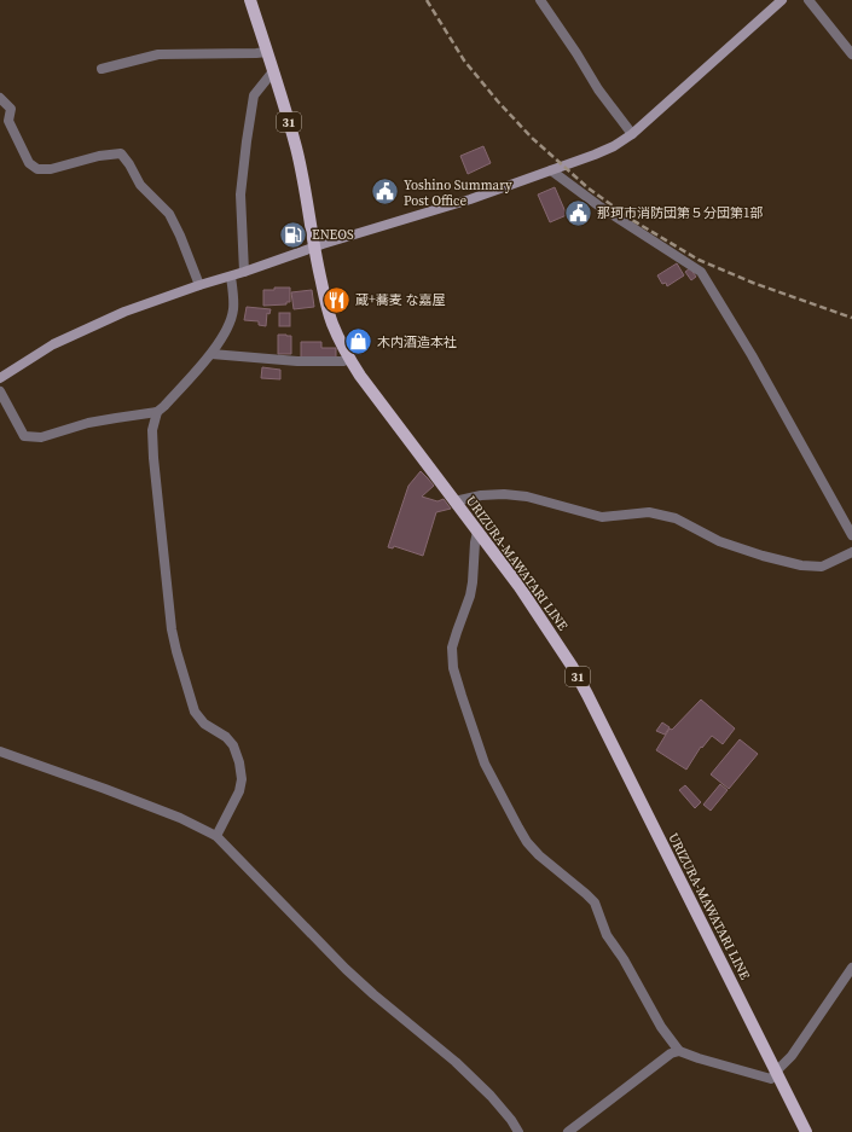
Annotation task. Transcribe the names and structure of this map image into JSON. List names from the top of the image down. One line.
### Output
{"streets":{"main road":["31","URIZURA-MAWATARI LINE"]},"places":{"public building":["Yoshino Summary Post Office","那珂市消防団第５分団第1部"],"fuel station":["ENEOS"],"restaurant":["蔵+蕎麦 な嘉屋"],"shop":["木内酒造本社"]}}
